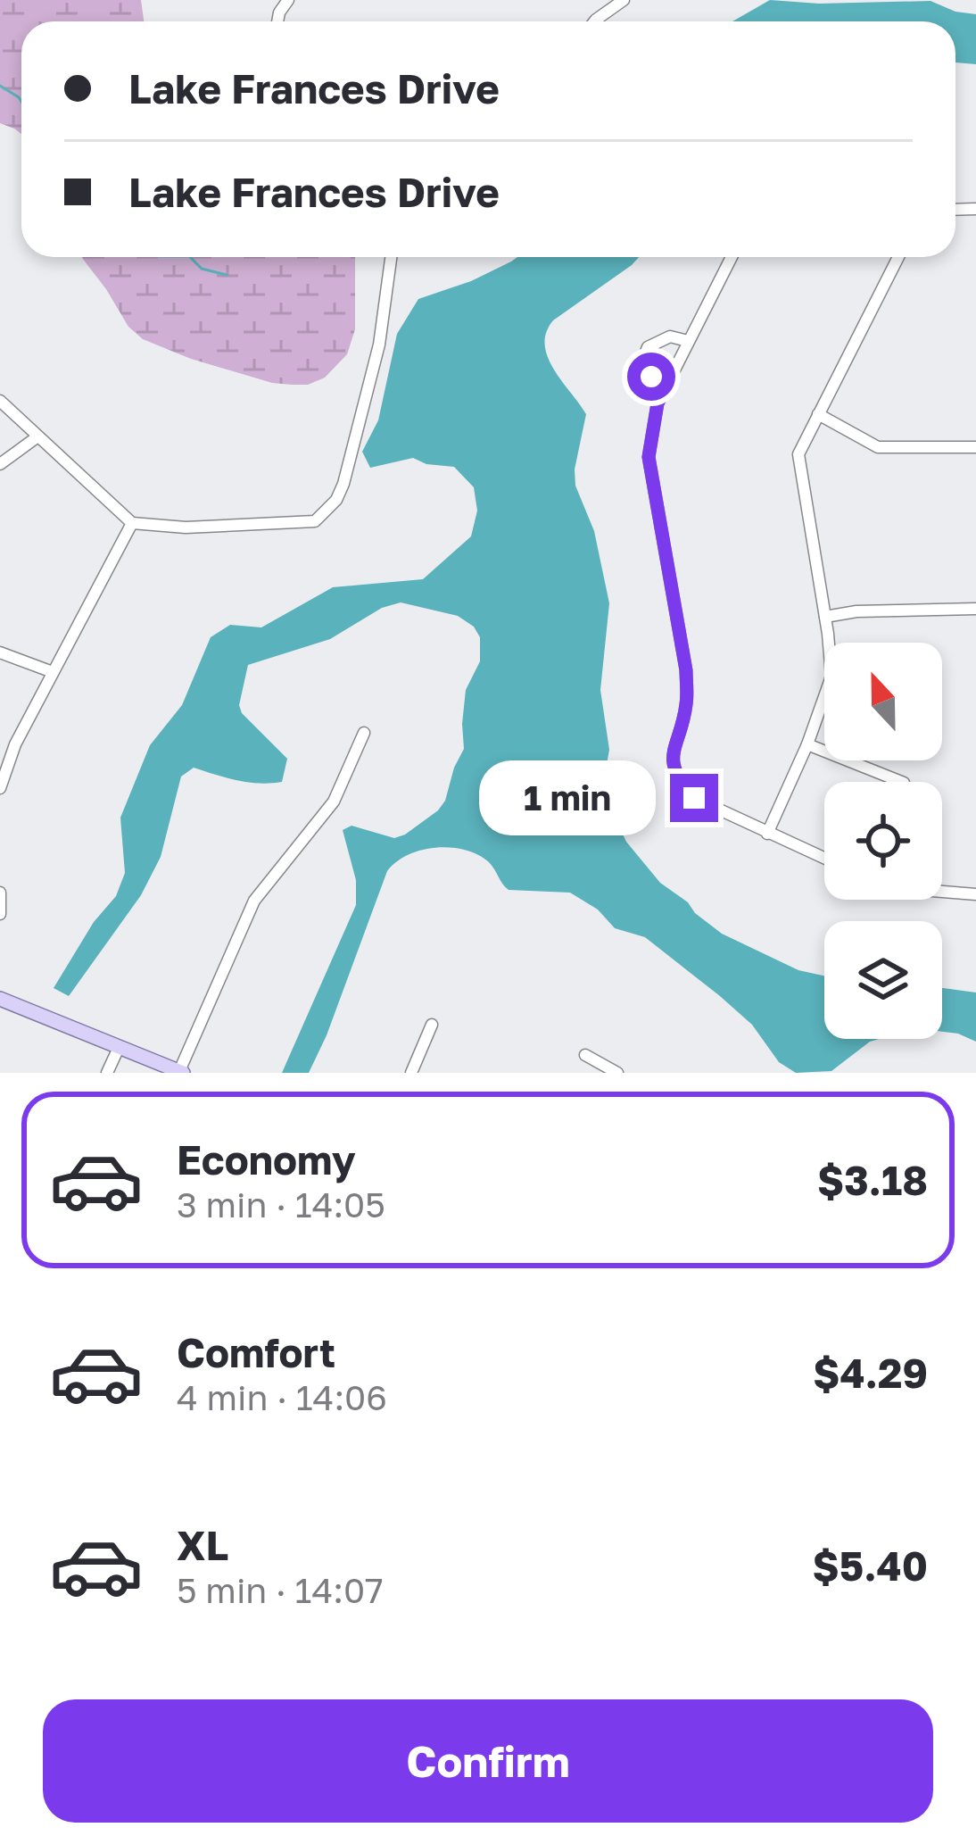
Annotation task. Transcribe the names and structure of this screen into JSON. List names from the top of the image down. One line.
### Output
{"north":"top","page":{"banner":["Lake Frances Drive","Lake Frances Drive"],"bubble":"1 min","list":[{"name":"Economy","note":"3 min · 14:05","value":"$3.18"},{"name":"Comfort","note":"4 min · 14:06","value":"$4.29"},{"name":"XL","note":"5 min · 14:07","value":"$5.40"}],"buttons":"Confirm"}}
